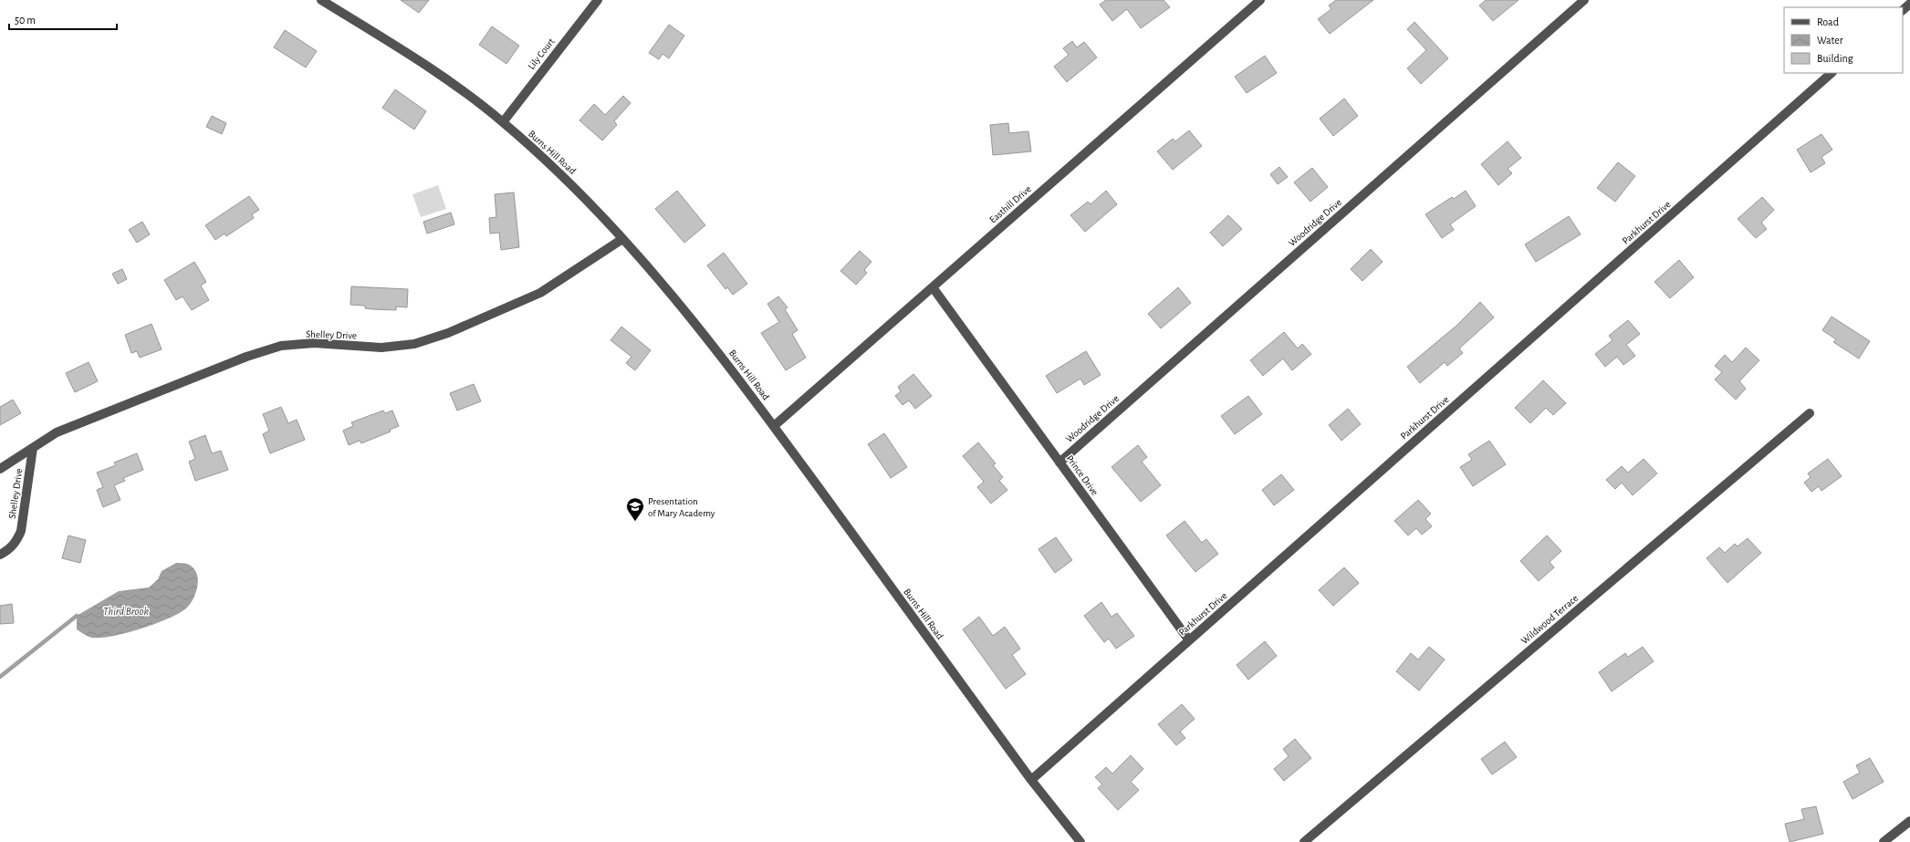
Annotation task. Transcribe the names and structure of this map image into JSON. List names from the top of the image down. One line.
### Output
{"streets":{"street":["Lily Court","Burns Hill Road","Easthill Drive","Woodridge Drive","Parkhurst Drive","Shelley Drive","Prince Drive","Wildwood Terrace"]},"crossings":[["Lily Court","Burns Hill Road"],["Burns Hill Road","Easthill Drive"],["Burns Hill Road","Parkhurst Drive"],["Burns Hill Road","Shelley Drive"],["Easthill Drive","Prince Drive"],["Woodridge Drive","Prince Drive"],["Parkhurst Drive","Prince Drive"]],"water":["Third Brook"],"places":{"school or university":["Presentation of Mary Academy"]},"legend":["Road","Water","Building"],"scale_bar":"50 m"}
